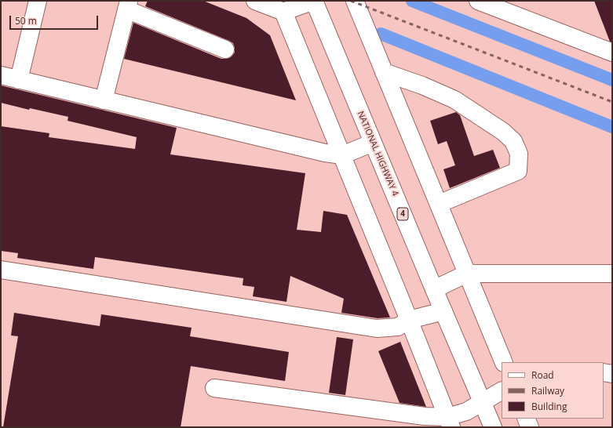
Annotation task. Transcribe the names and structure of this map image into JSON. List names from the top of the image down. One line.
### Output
{"streets":{"main road":["NATIONAL HIGHWAY 4","4"]},"legend":["Road","Railway","Building"],"scale_bar":"50 m"}
